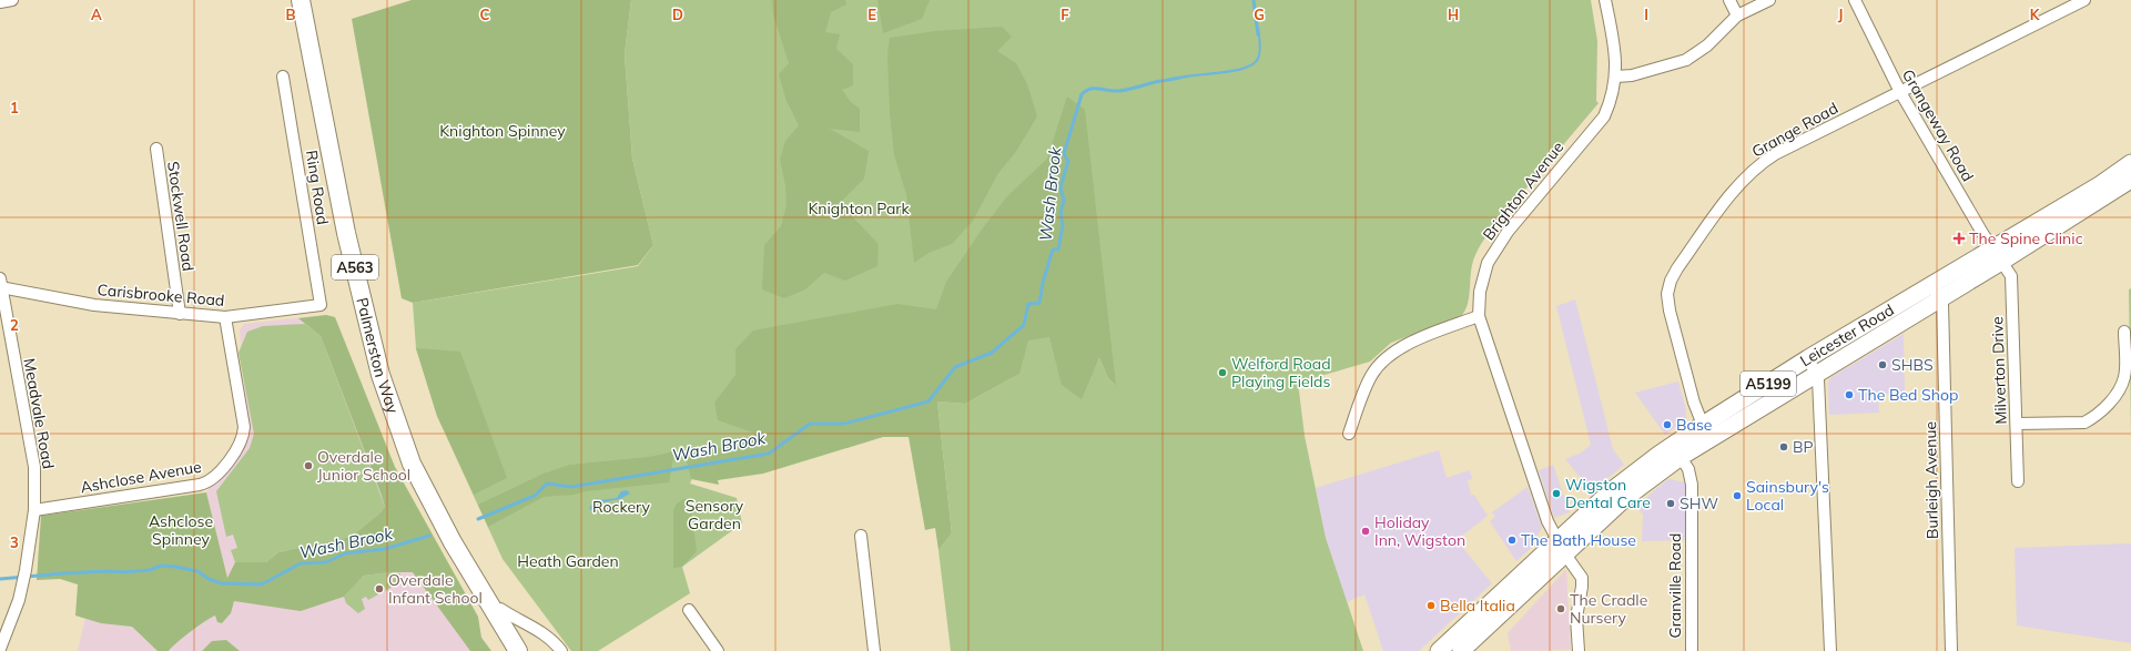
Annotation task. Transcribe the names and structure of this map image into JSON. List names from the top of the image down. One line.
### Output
{"streets":{"highway":["A563","Palmerston Way"],"main road":["Leicester Road","A5199"],"street":["Grangeway Road","Grange Road","Ring Road","Brighton Avenue","Stockwell Road","Carisbrooke Road","Milverton Drive","Meadvale Road","Ashclose Avenue","Burleigh Avenue","Granville Road"]},"crossings":[["Grangeway Road","Grange Road"],["Grangeway Road","Leicester Road"],["Grangeway Road","Milverton Drive"],["Grange Road","Leicester Road"],["Ring Road","Carisbrooke Road"],["Brighton Avenue","Leicester Road"],["Stockwell Road","Carisbrooke Road"],["Carisbrooke Road","Meadvale Road"],["Carisbrooke Road","Ashclose Avenue"],["Leicester Road","Milverton Drive"],["Leicester Road","Burleigh Avenue"],["Leicester Road","Granville Road"],["Meadvale Road","Ashclose Avenue"]],"water":["Wash Brook"],"parks":["Knighton Spinney","Knighton Park","Sensory Garden","Rockery","Ashclose Spinney","Heath Garden"],"places":{"health":["The Spine Clinic"],"other":["SHBS","Welford Road Playing Fields","The Bed Shop","Base","BP","Overdale Junior School","Wigston Dental Care","Sainsbury's Local","SHW","Holiday Inn, Wigston","The Bath House","Overdale Infant School","Bella Italia","The Cradle Nursery"]},"grid":{"columns":["A","B","C","D","E","F","G","H","I","J","K"],"rows":["1","2","3"]}}
